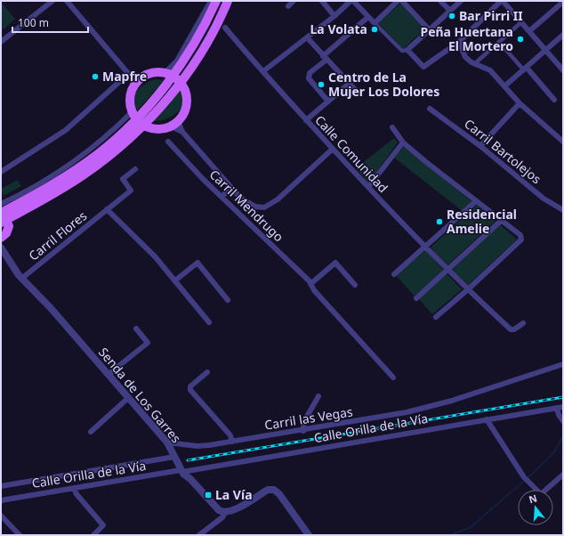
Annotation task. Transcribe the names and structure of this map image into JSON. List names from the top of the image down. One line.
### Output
{"streets":{"street":["Carril Bartolejos","Calle Comunidad","Carril Mendrugo","Carril Flores","Senda de Los Garres","Carril las Vegas","Calle Orilla de la Vía"]},"crossings":[["Carril Flores","Senda de Los Garres"],["Senda de Los Garres","Carril las Vegas"],["Senda de Los Garres","Calle Orilla de la Vía"]],"places":{"other":["Bar Pirri II","La Volata","Peña Huertana El Mortero","Mapfre","Centro de La Mujer Los Dolores","Residencial Amelie"],"transit":["La Vía"]},"scale_bar":"100 m","north":"top"}
